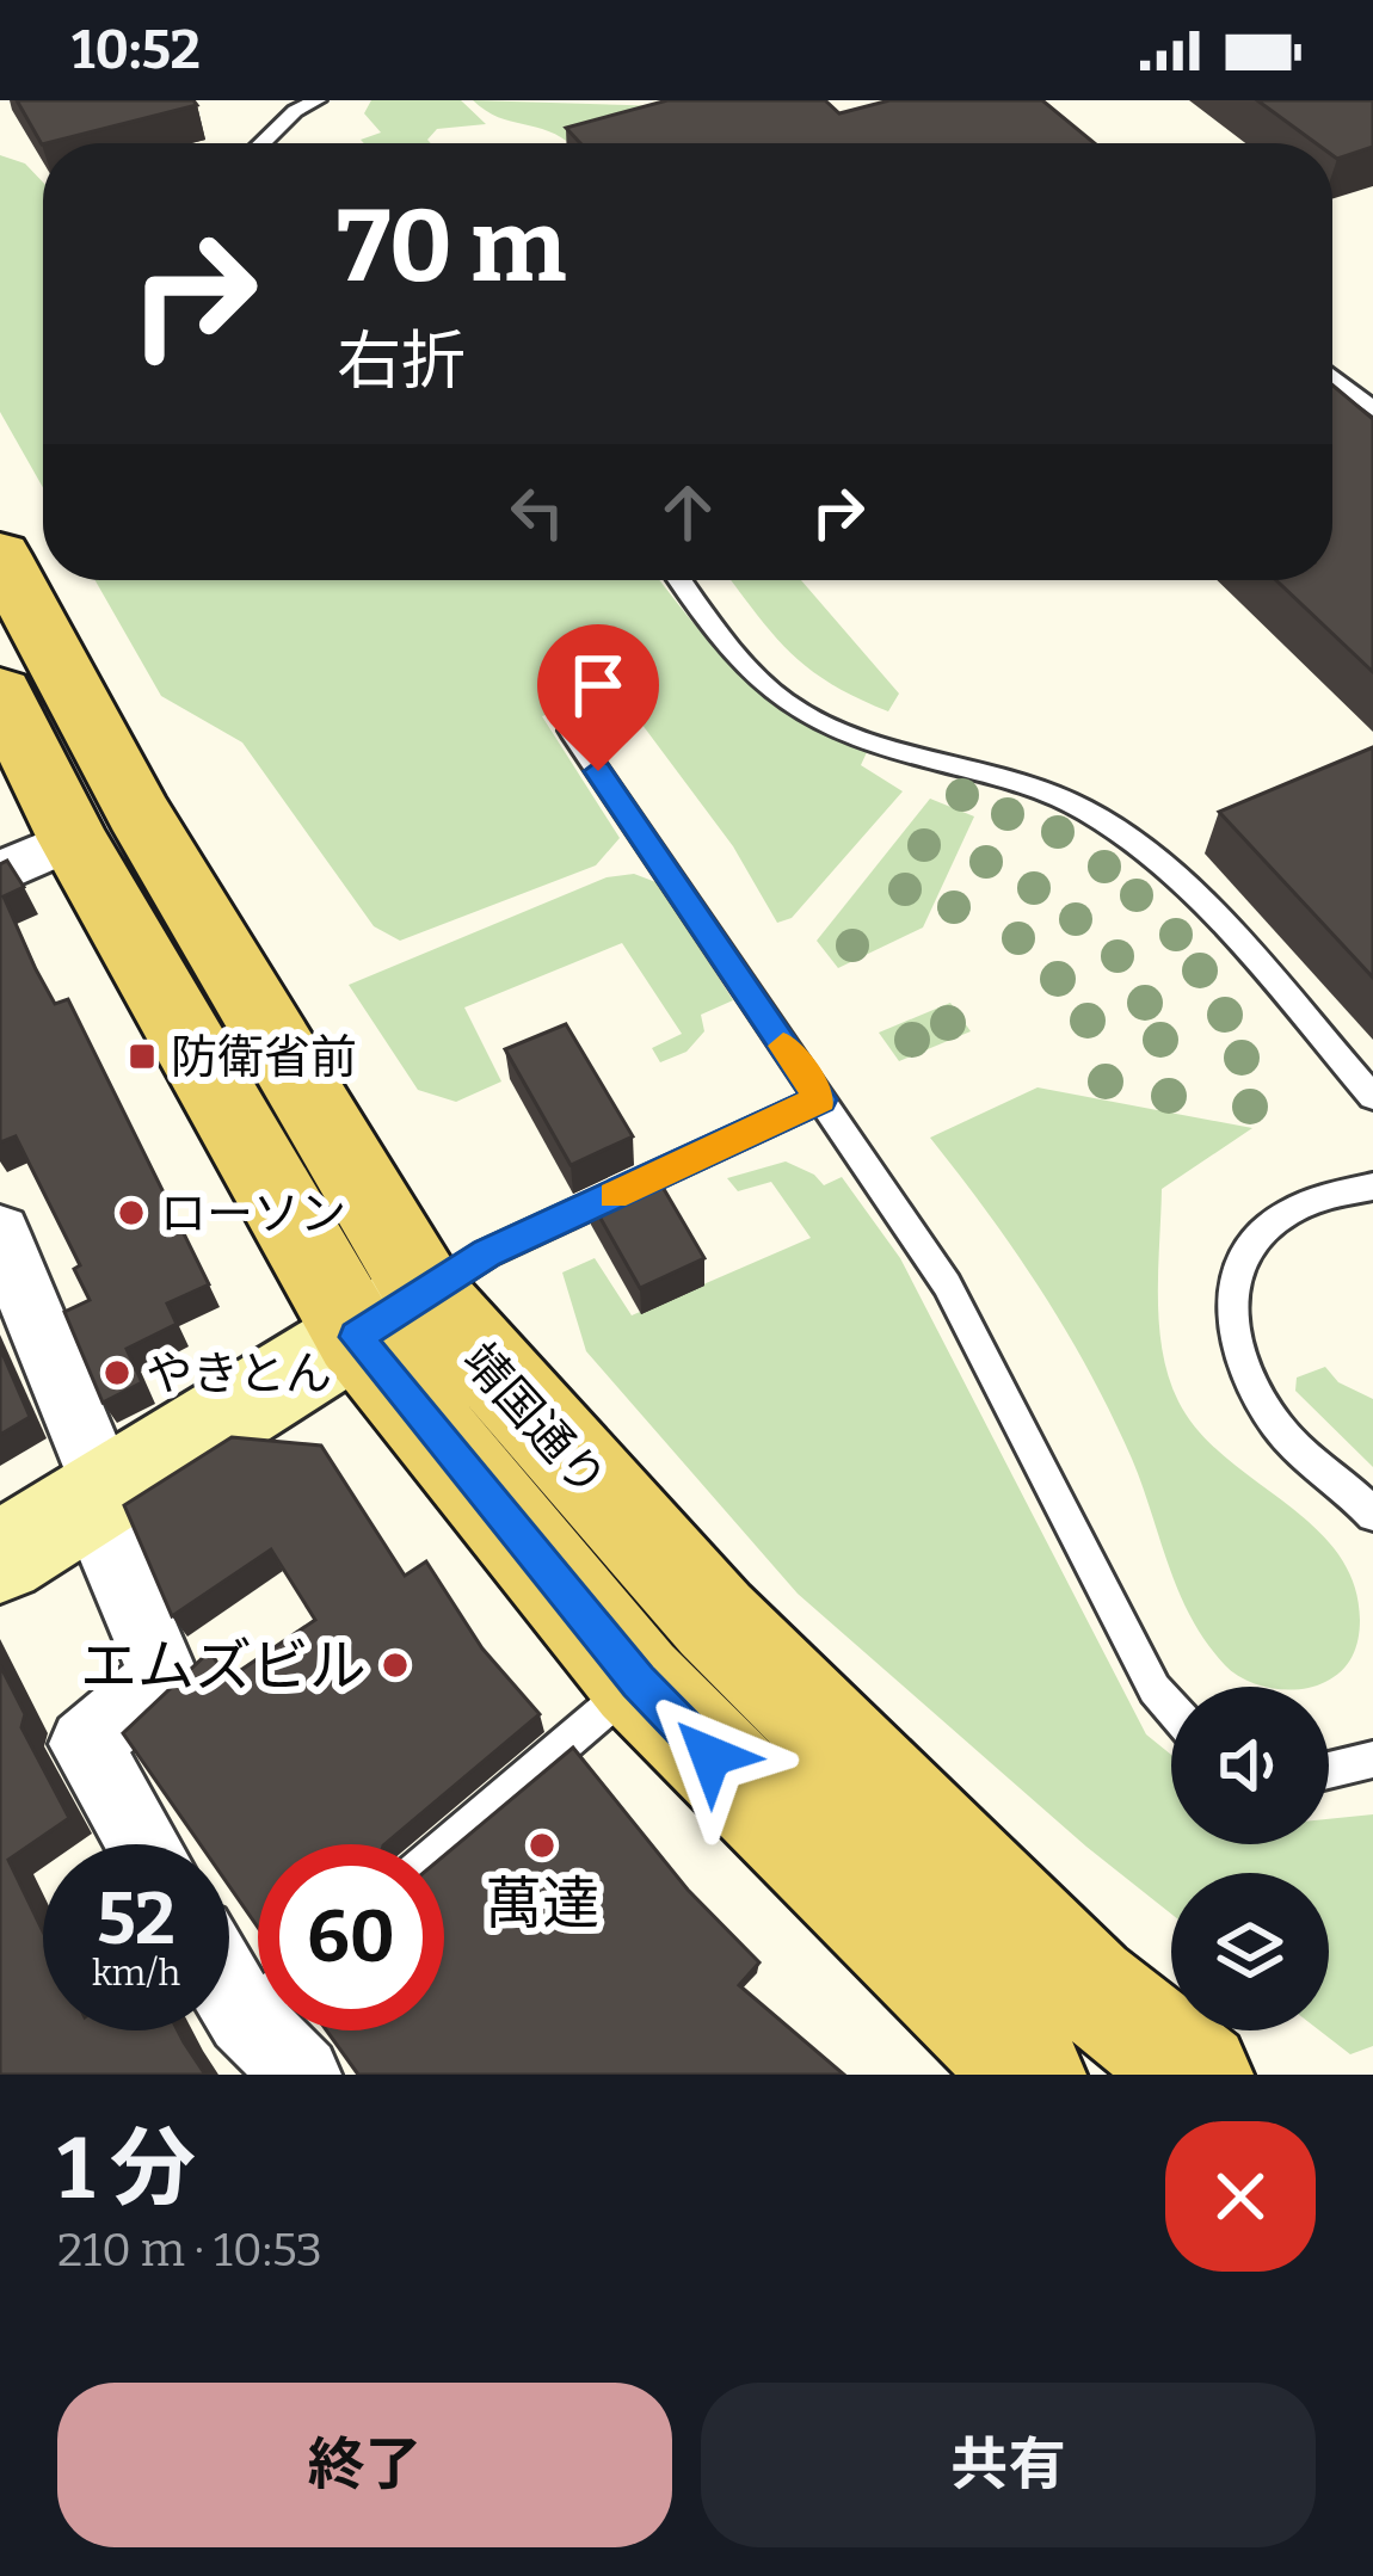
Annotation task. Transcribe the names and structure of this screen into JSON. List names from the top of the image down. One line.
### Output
{"streets":{"main road":["靖国通り"]},"places":{"transit":["防衛省前"],"other":["ローソン","やきとん","エムズビル","萬達"]},"page":{"status":"10:52","turn":["70 m","右折"],"speed":"52 km/h","limit":"60","heading":["1 分","210 m · 10:53"],"buttons":["終了","共有"]}}
